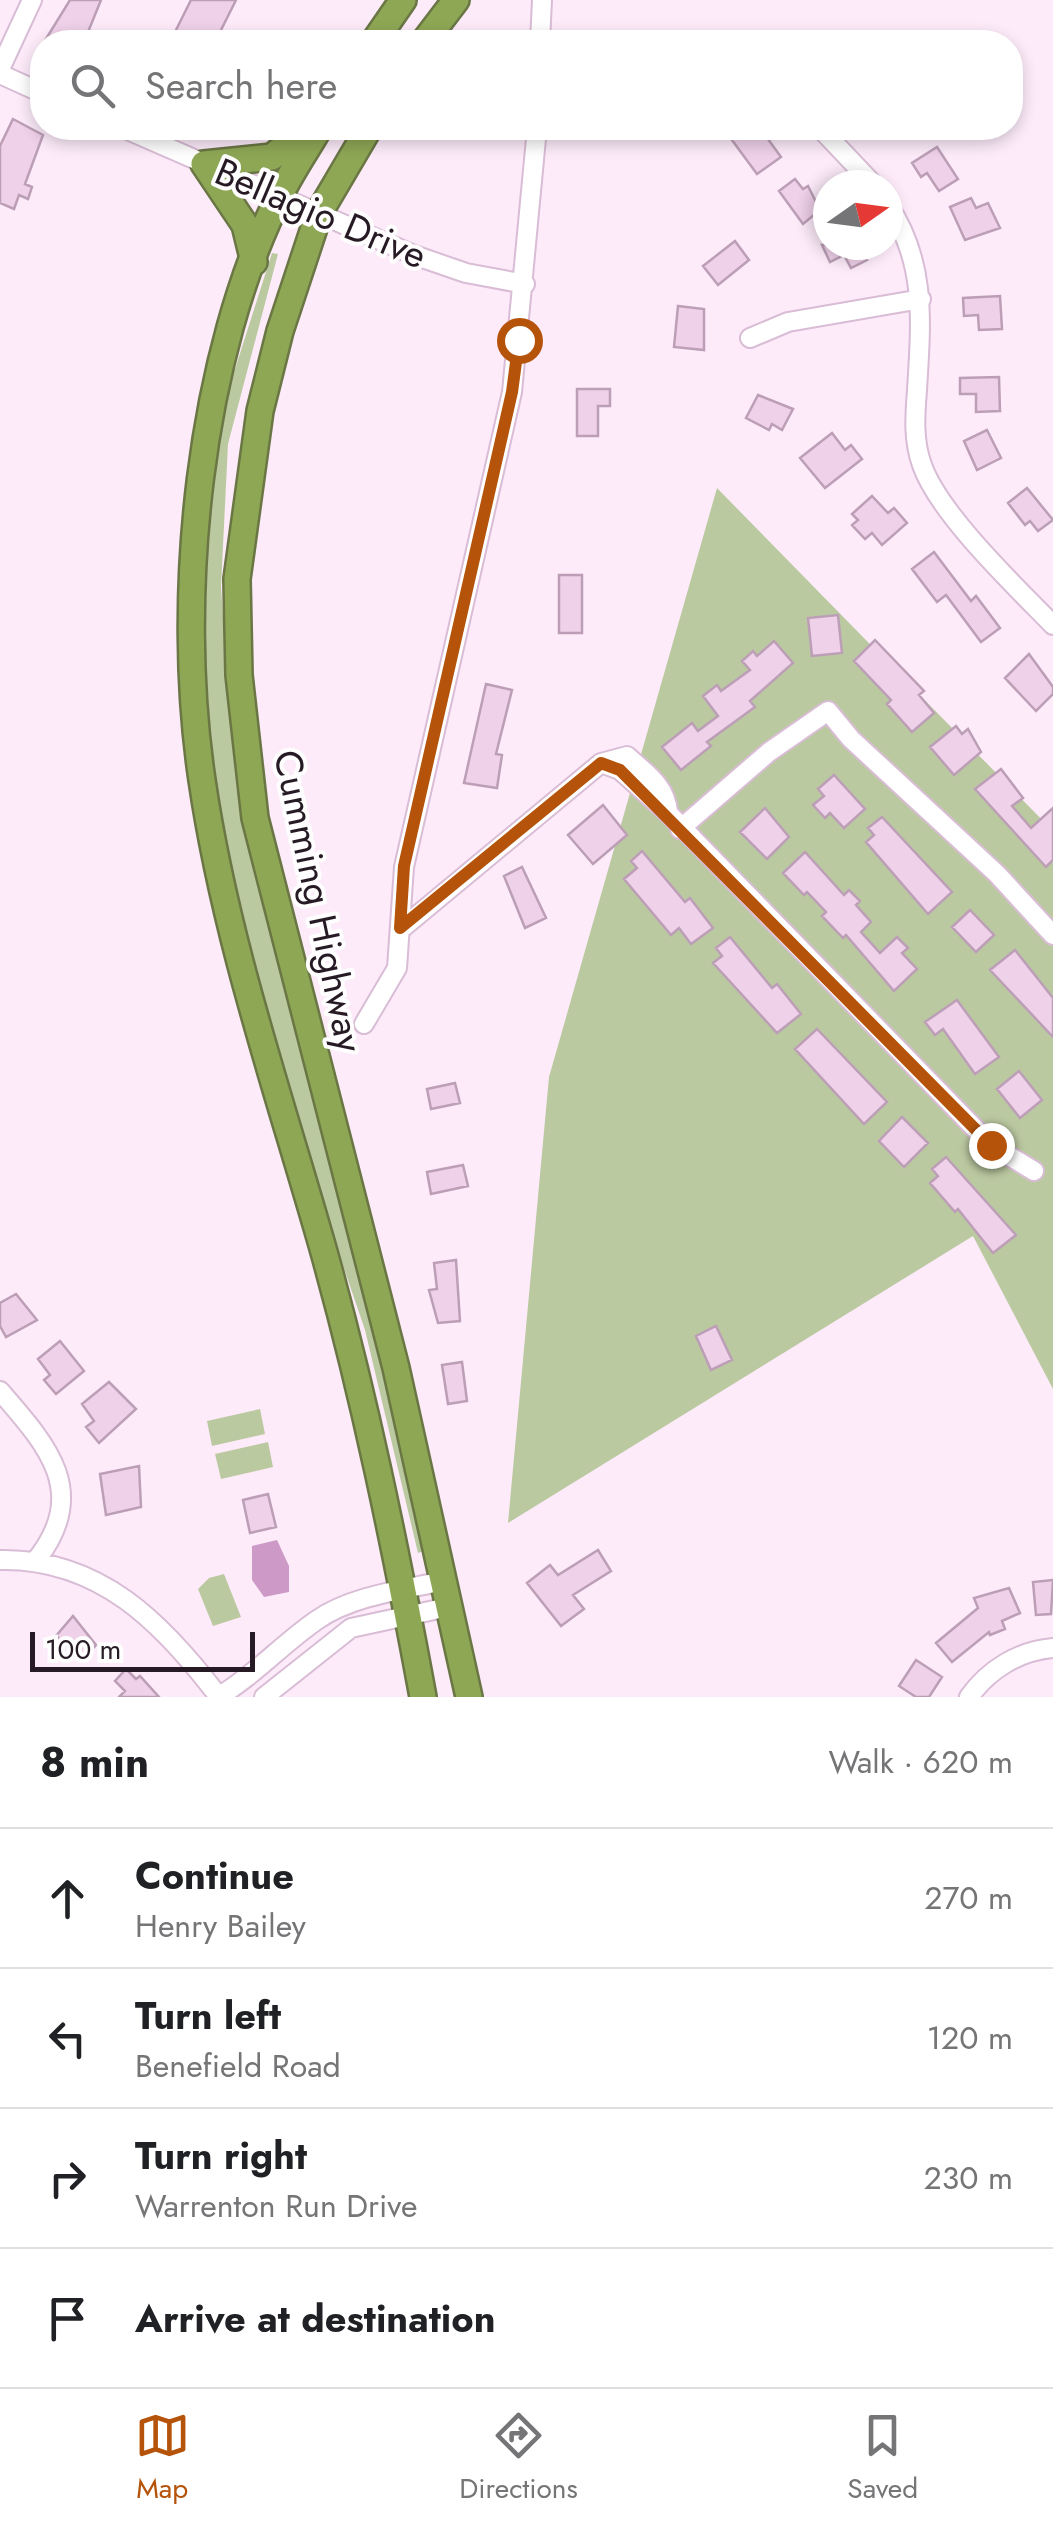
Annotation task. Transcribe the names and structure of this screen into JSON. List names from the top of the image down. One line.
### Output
{"streets":{"highway":["Cumming Highway"],"street":["Bellagio Drive"]},"crossings":[["Bellagio Drive","Cumming Highway"]],"scale_bar":"100 m","north":"right","page":{"search":"Search here","scale":"100 m","heading":["8 min","Walk · 620 m"],"list":[["Continue","Henry Bailey","270 m"],["Turn left","Benefield Road","120 m"],["Turn right","Warrenton Run Drive","230 m"],"Arrive at destination"],"nav":["Map","Directions","Saved"]}}
